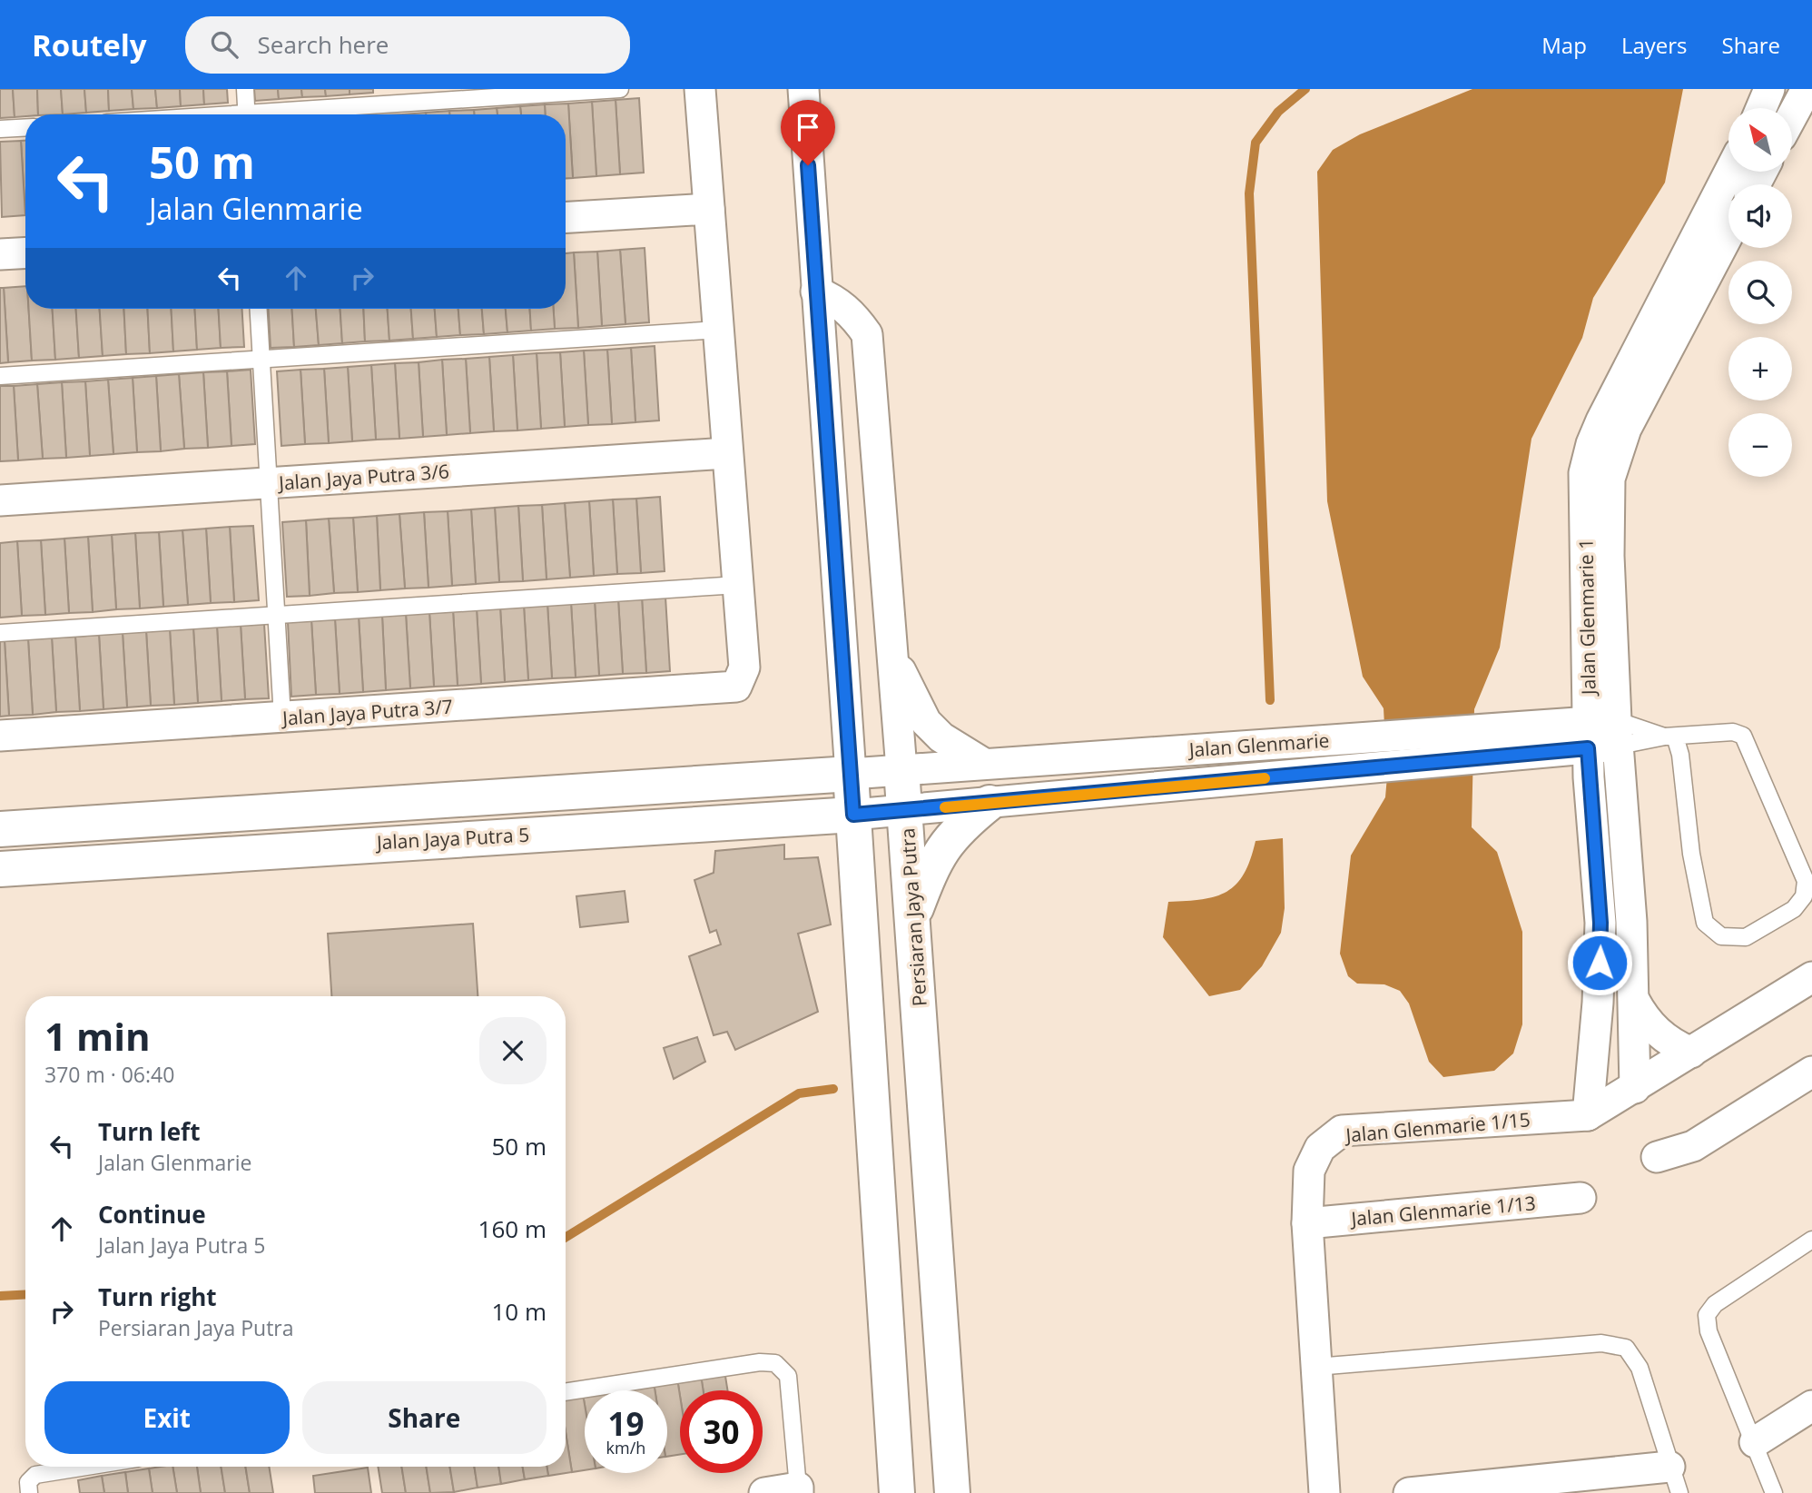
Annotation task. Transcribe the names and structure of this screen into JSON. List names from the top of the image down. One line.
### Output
{"streets":{"street":["Jalan Jaya Putra 3/6","Jalan Glenmarie 1","Jalan Jaya Putra 3/7","Jalan Glenmarie","Jalan Jaya Putra 5","Persiaran Jaya Putra","Jalan Glenmarie 1/15","Jalan Glenmarie 1/13"]},"crossings":[["Jalan Glenmarie 1","Jalan Glenmarie"],["Jalan Glenmarie 1","Jalan Glenmarie 1/15"],["Jalan Glenmarie","Jalan Jaya Putra 5"],["Jalan Glenmarie","Persiaran Jaya Putra"],["Jalan Jaya Putra 5","Persiaran Jaya Putra"],["Jalan Glenmarie 1/15","Jalan Glenmarie 1/13"]],"north":"top left","page":{"header":"Routely","search":"Search here","nav":["Map","Layers","Share"],"map_buttons":["+","−"],"turn":["50 m","Jalan Glenmarie"],"heading":["1 min","370 m · 06:40"],"list":[{"name":"Turn left","note":"Jalan Glenmarie","value":"50 m"},{"name":"Continue","note":"Jalan Jaya Putra 5","value":"160 m"},{"name":"Turn right","note":"Persiaran Jaya Putra","value":"10 m"}],"buttons":["Exit","Share"],"speed":"19 km/h","limit":"30"}}
